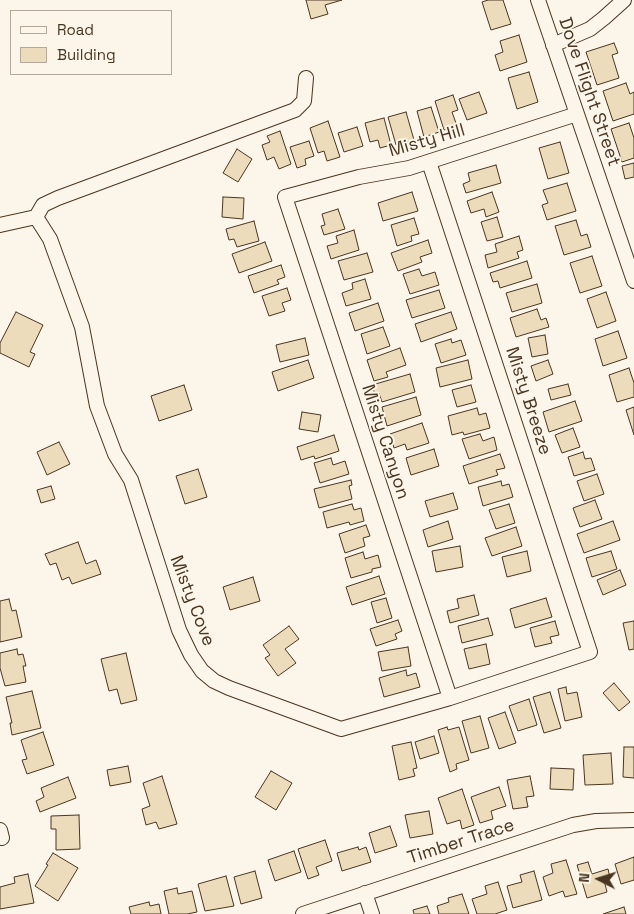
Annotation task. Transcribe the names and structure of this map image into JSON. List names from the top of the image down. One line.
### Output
{"streets":{"street":["Dove Flight Street","Misty Hill","Misty Breeze","Misty Canyon","Misty Cove","Timber Trace"]},"crossings":[["Dove Flight Street","Misty Hill"],["Misty Hill","Misty Breeze"],["Misty Hill","Misty Canyon"],["Misty Breeze","Misty Cove"],["Misty Canyon","Misty Cove"]],"legend":["Road","Building"],"north":"left"}
